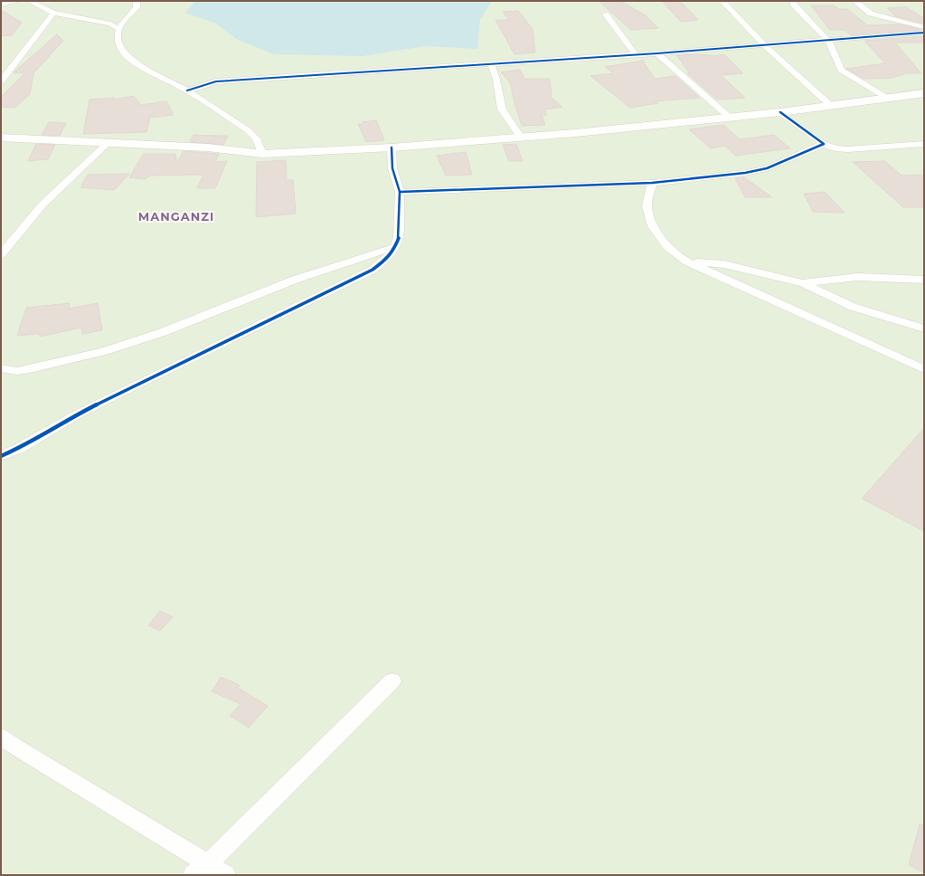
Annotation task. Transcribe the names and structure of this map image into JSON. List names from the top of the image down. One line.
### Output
{"districts":["MANGANZI"]}
